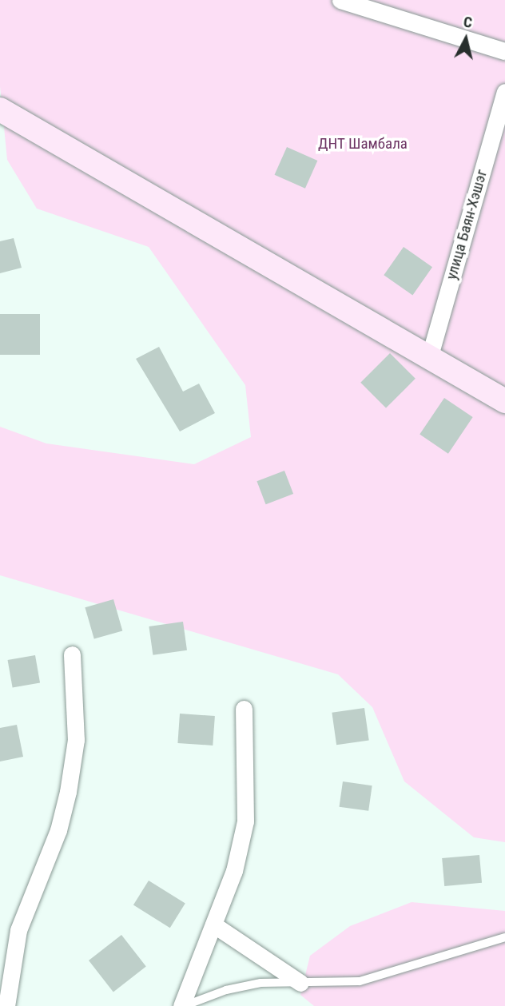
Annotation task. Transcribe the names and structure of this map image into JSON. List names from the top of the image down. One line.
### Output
{"streets":{"street":["улица Баян-Хэшэг"]},"parks":["ДНТ Шамбала"],"north":"top"}
